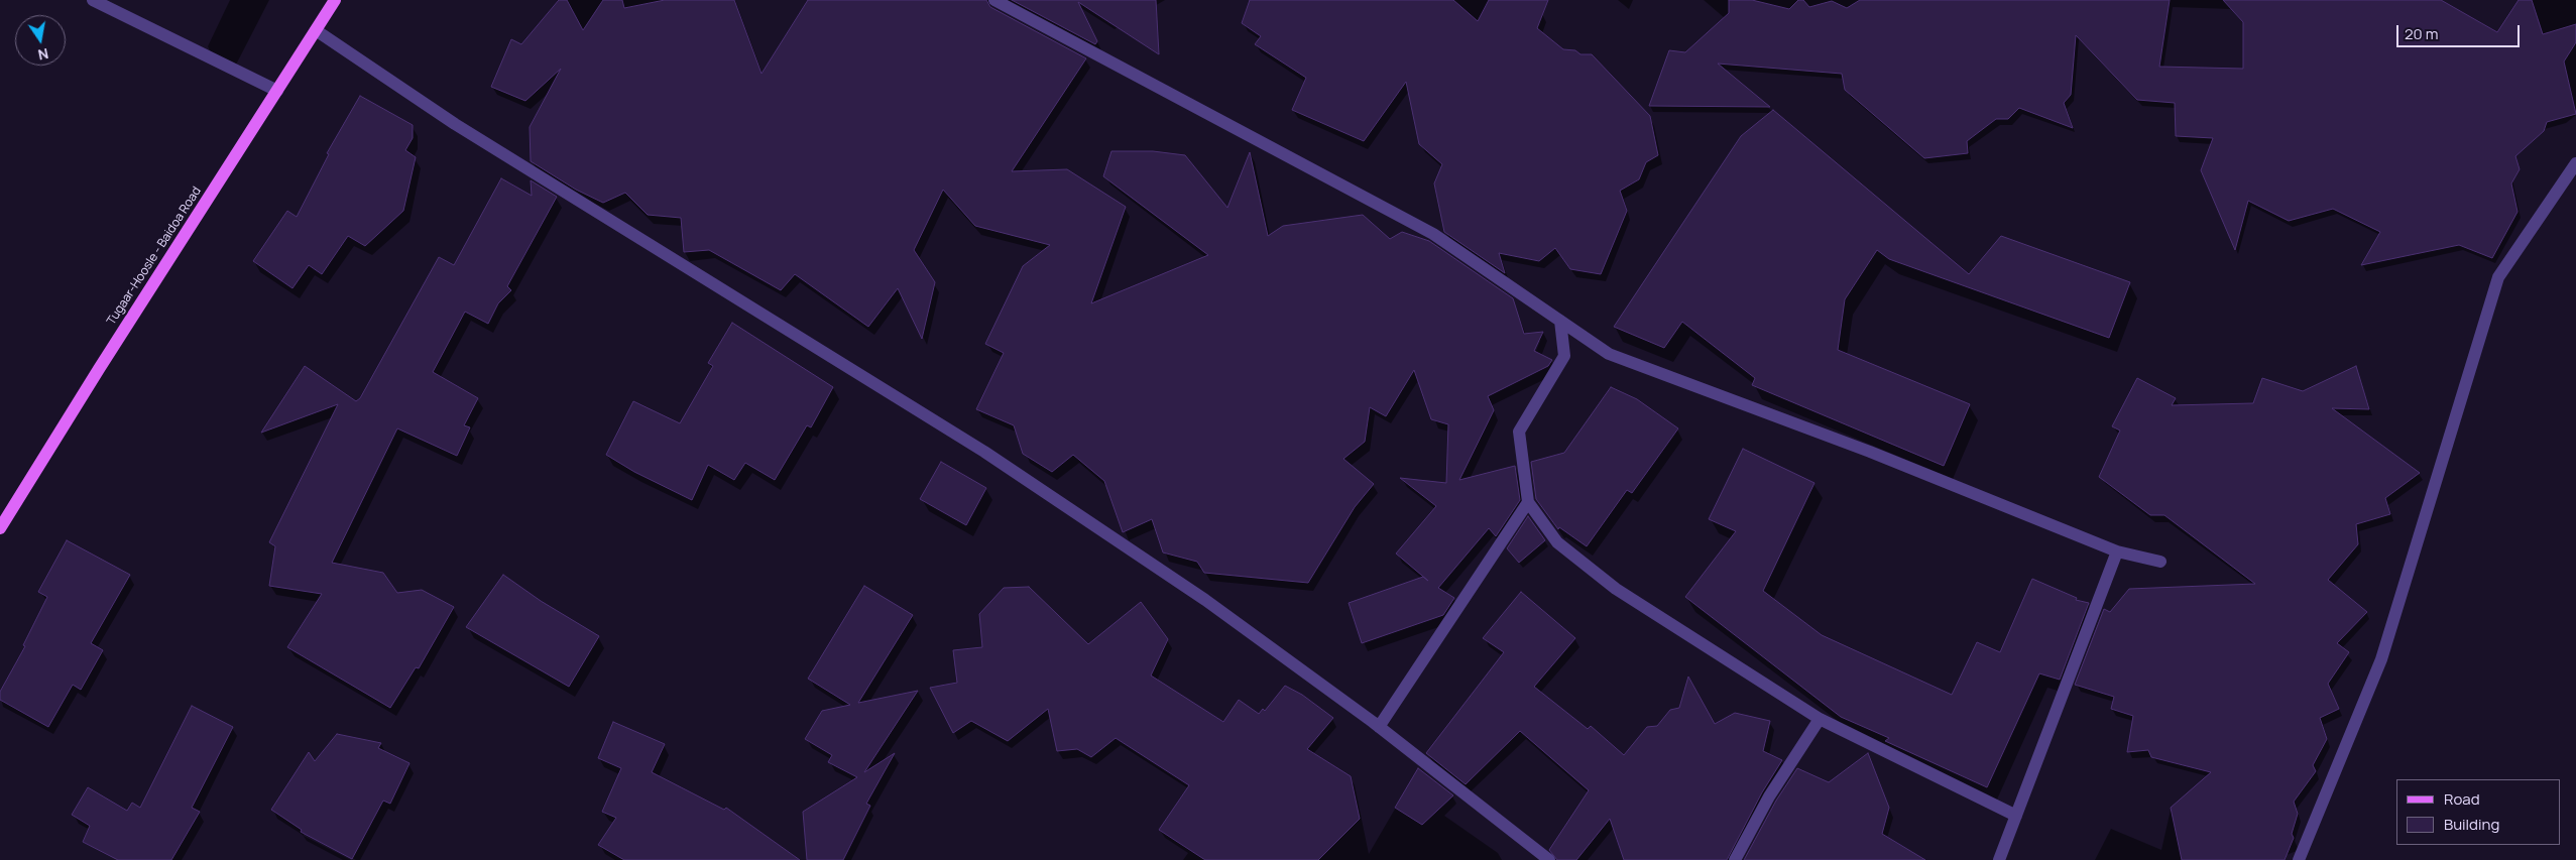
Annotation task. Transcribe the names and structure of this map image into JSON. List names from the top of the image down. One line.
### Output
{"streets":{"main road":["Tugaar-Hoosle - Baidoa Road"]},"legend":["Road","Building"],"scale_bar":"20 m","north":"bottom"}
